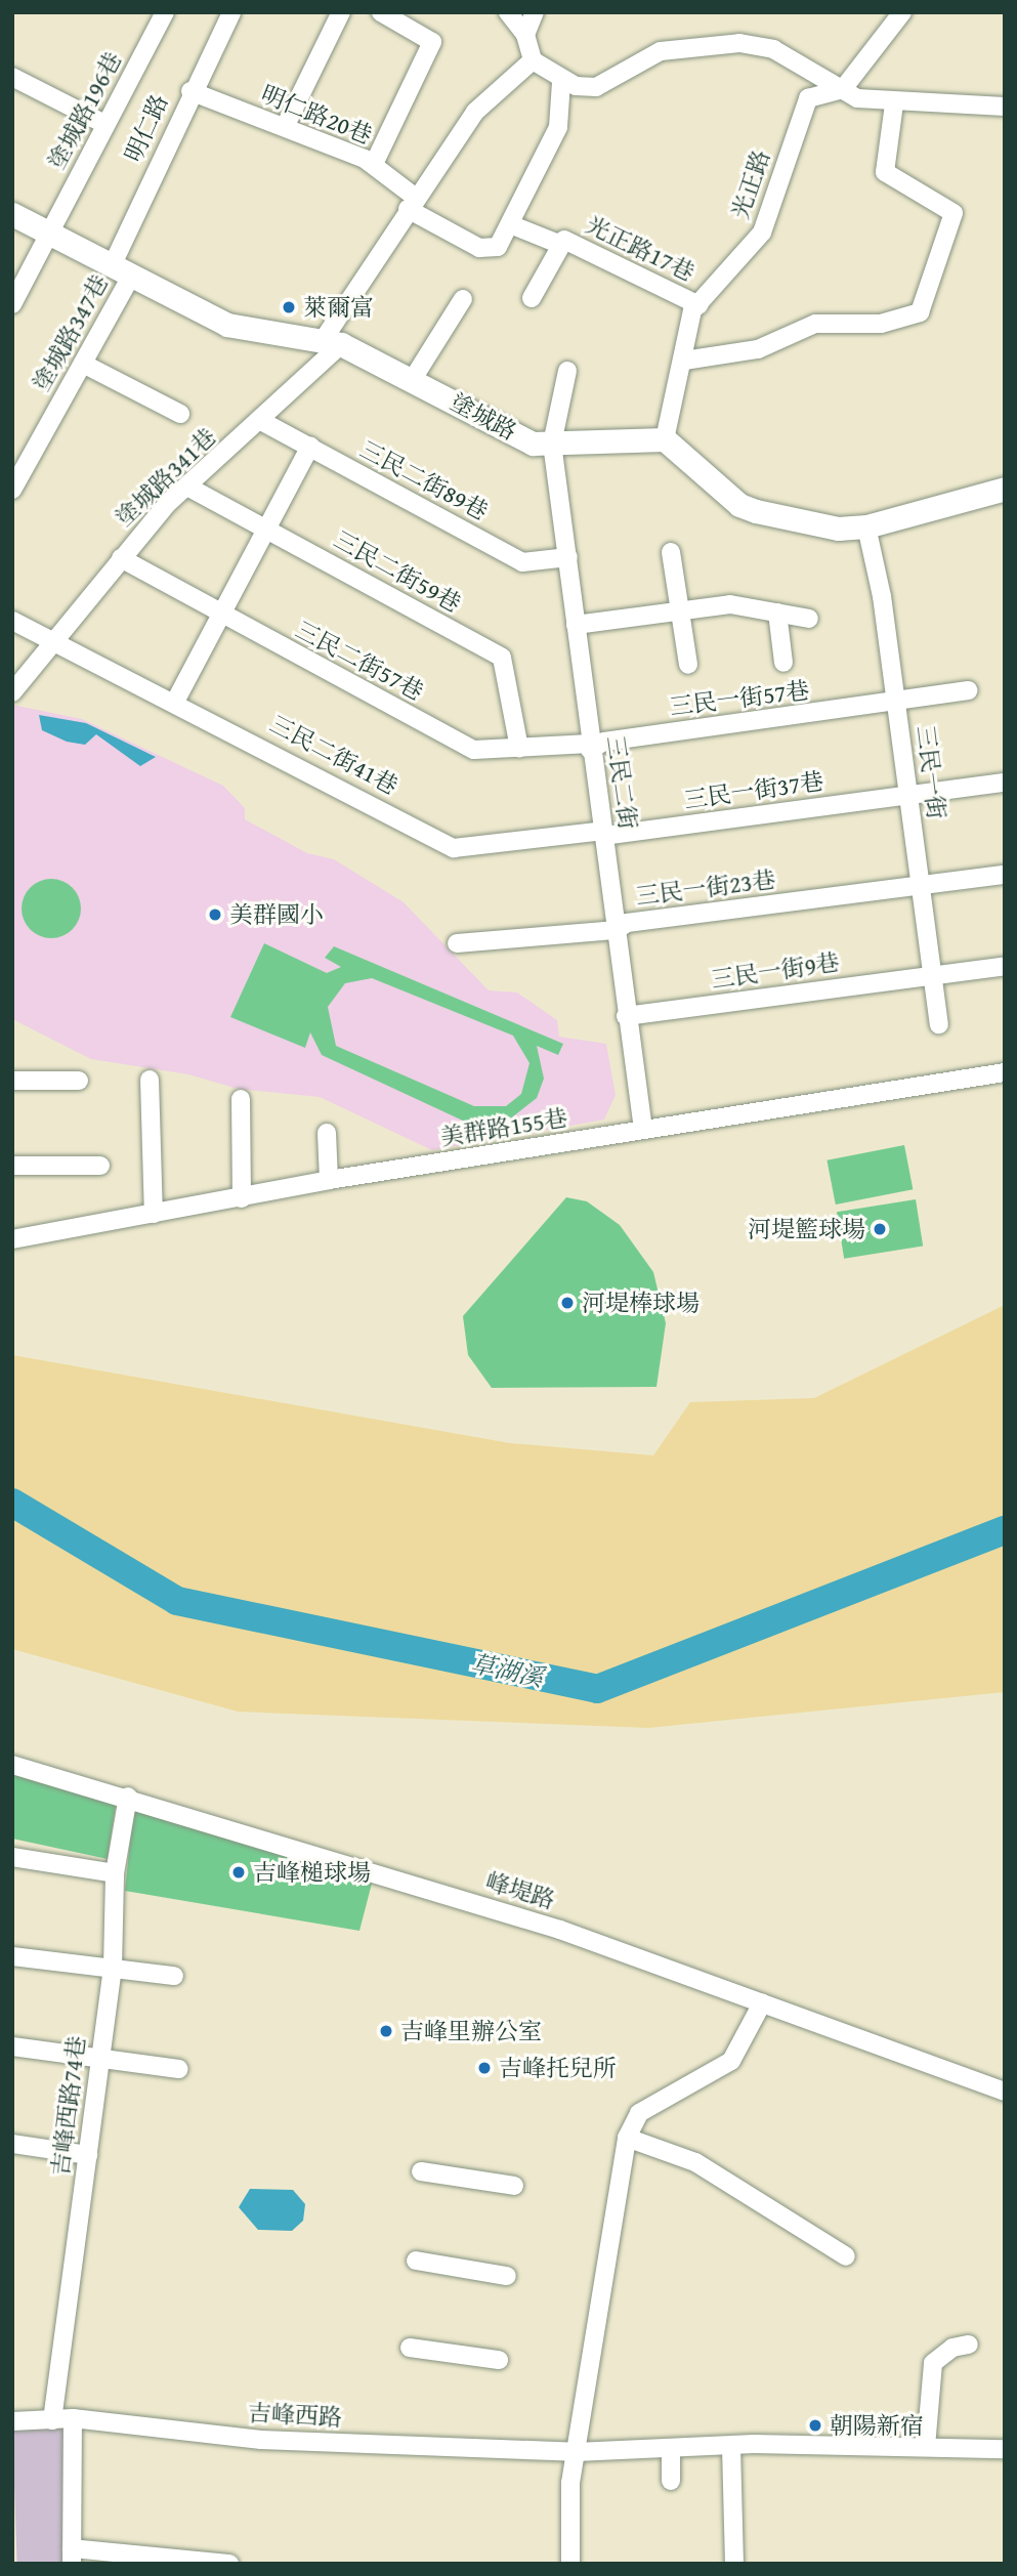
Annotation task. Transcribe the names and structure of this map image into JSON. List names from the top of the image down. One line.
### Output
{"streets":{"street":["塗城路196巷","明仁路20巷","明仁路","光正路","光正路17巷","塗城路347巷","塗城路","塗城路341巷","三民二街89巷","三民二街59巷","三民二街57巷","三民一街57巷","三民二街41巷","三民一街","三民二街","三民一街37巷","三民一街23巷","三民一街9巷","美群路155巷","峰堤路","吉峰西路74巷","吉峰西路"]},"crossings":[["塗城路196巷","塗城路"],["明仁路20巷","明仁路"],["明仁路","塗城路347巷"],["明仁路","塗城路"],["光正路","光正路17巷"],["光正路","塗城路"],["塗城路347巷","塗城路"],["塗城路","塗城路341巷"],["塗城路","三民二街"],["塗城路341巷","三民二街89巷"],["塗城路341巷","三民二街59巷"],["塗城路341巷","三民二街57巷"],["塗城路341巷","三民二街41巷"],["三民二街89巷","三民二街"],["三民二街59巷","三民二街57巷"],["三民二街57巷","三民一街57巷"],["三民二街57巷","三民二街"],["三民一街57巷","三民一街"],["三民一街57巷","三民二街"],["三民二街41巷","三民二街"],["三民二街41巷","三民一街37巷"],["三民一街","三民一街37巷"],["三民一街","三民一街23巷"],["三民一街","三民一街9巷"],["三民二街","三民一街37巷"],["三民二街","三民一街23巷"],["三民二街","三民一街9巷"],["三民二街","美群路155巷"],["峰堤路","吉峰西路74巷"],["吉峰西路74巷","吉峰西路"]],"water":["草湖溪"],"places":["萊爾富","美群國小","河堤籃球場","河堤棒球場","吉峰槌球場","吉峰里辦公室","吉峰托兒所","朝陽新宿"]}
